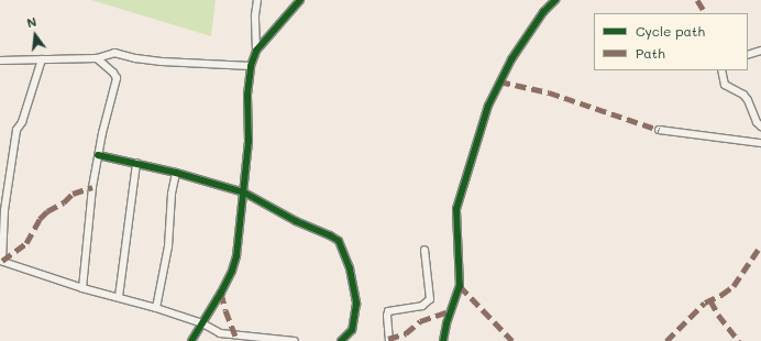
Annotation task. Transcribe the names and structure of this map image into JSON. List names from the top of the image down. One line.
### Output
{"legend":["Cycle path","Path"],"north":"top"}
